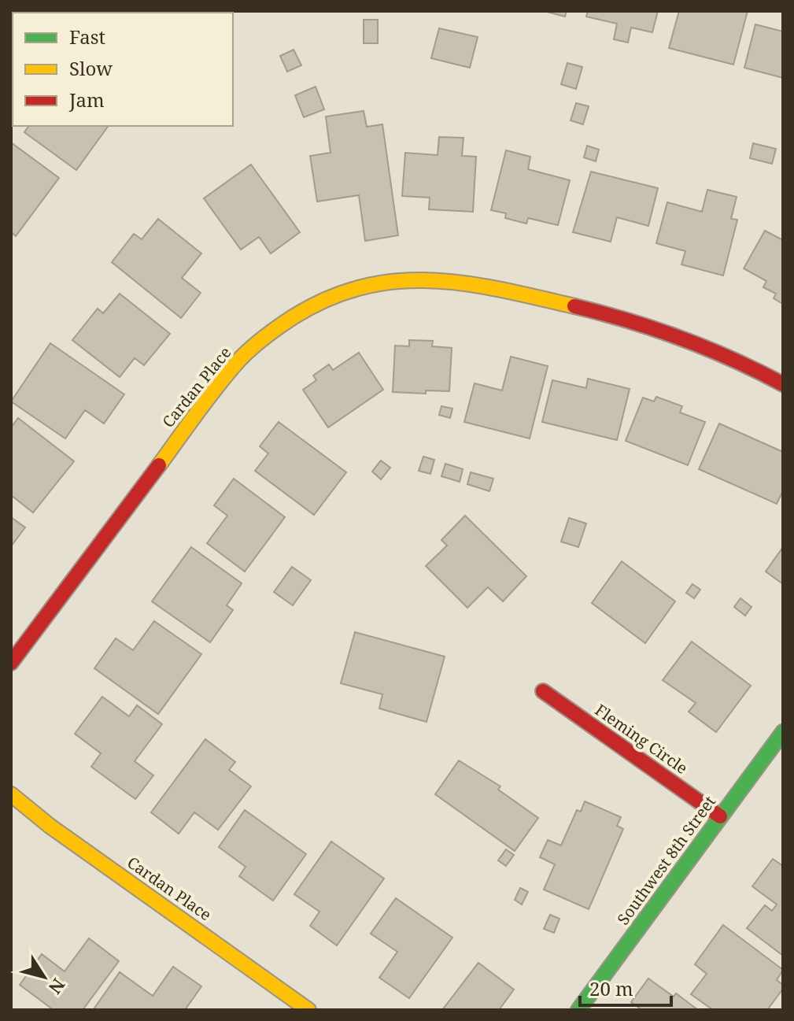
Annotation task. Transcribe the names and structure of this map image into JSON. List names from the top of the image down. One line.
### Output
{"streets":{"street":["Cardan Place","Fleming Circle","Southwest 8th Street"]},"crossings":[["Fleming Circle","Southwest 8th Street"]],"legend":["Fast","Slow","Jam"],"scale_bar":"20 m","north":"bottom right"}
